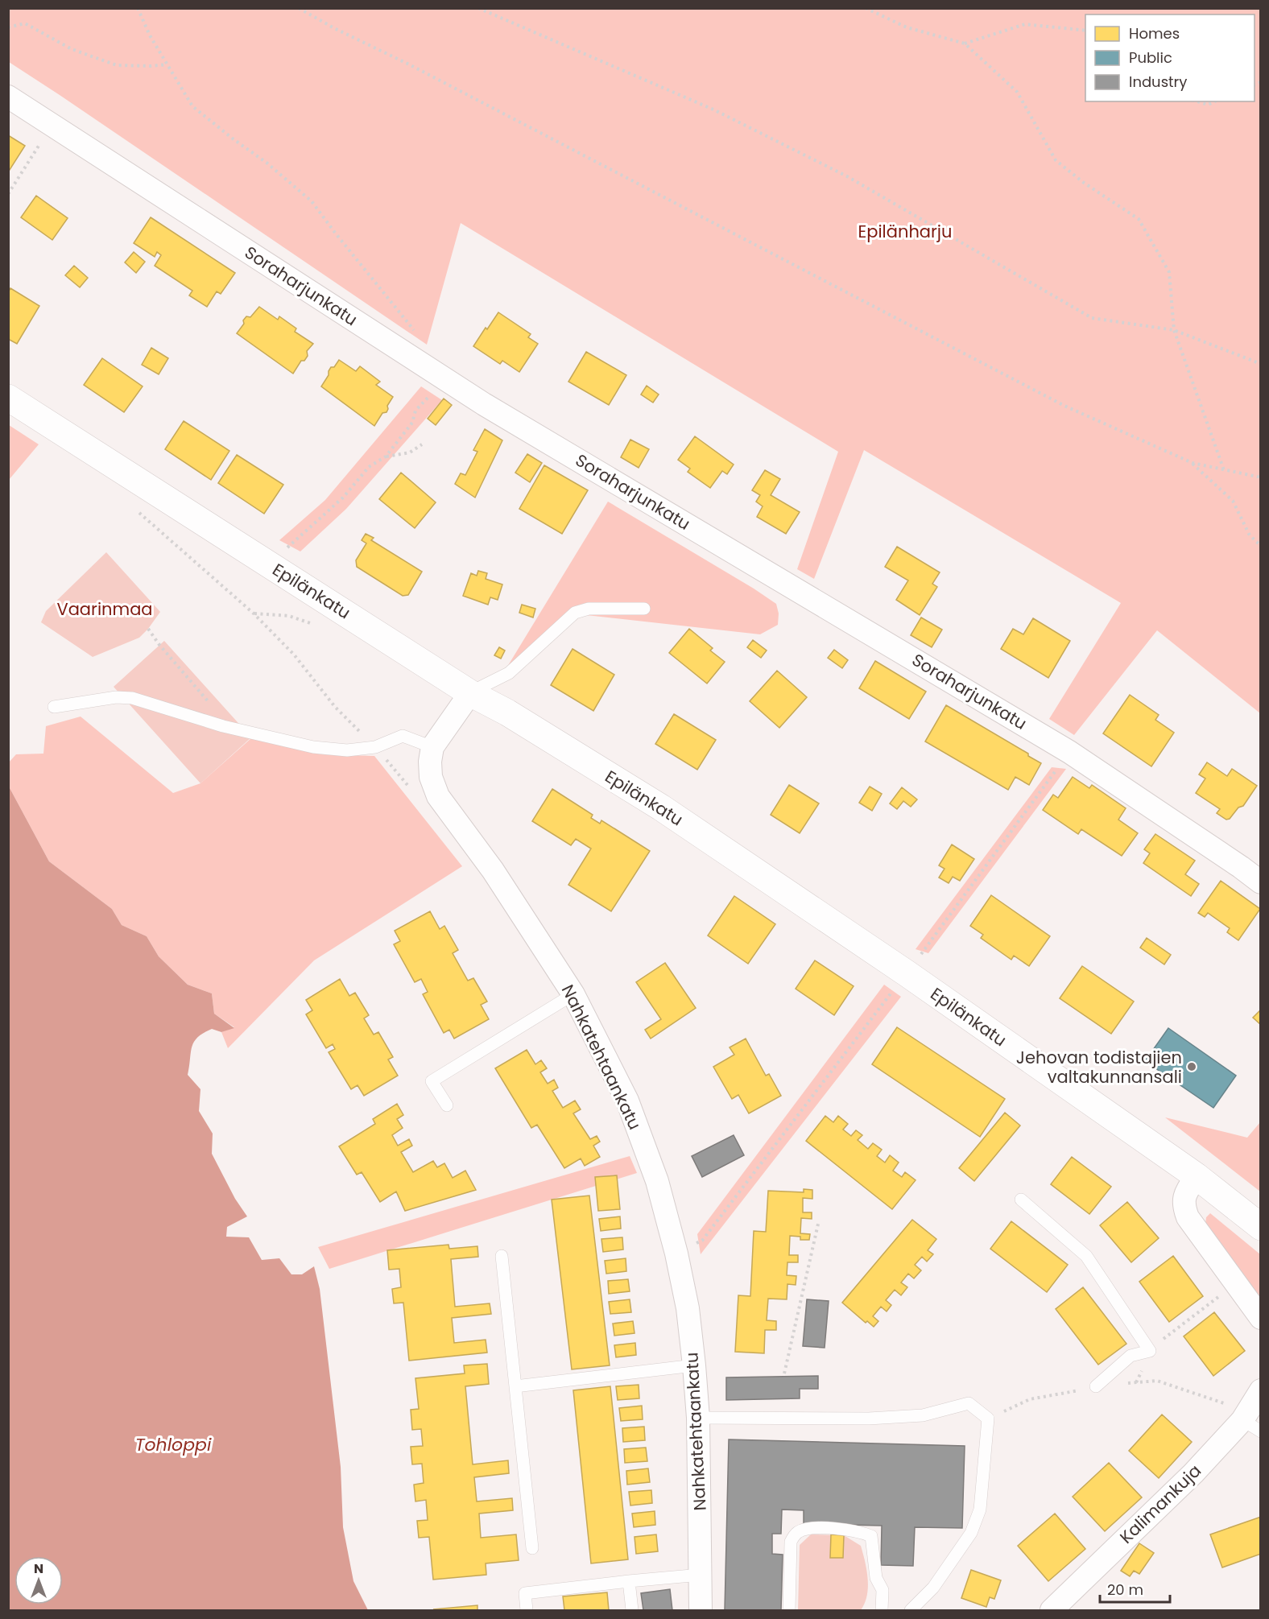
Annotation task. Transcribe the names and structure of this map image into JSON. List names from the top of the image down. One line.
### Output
{"streets":{"street":["Soraharjunkatu","Epilänkatu","Nahkatehtaankatu","Kalimankuja"]},"water":["Tohloppi"],"parks":["Epilänharju","Vaarinmaa"],"places":["Jehovan todistajien valtakunnansali"],"legend":["Homes","Public","Industry"],"scale_bar":"20 m","north":"top"}
